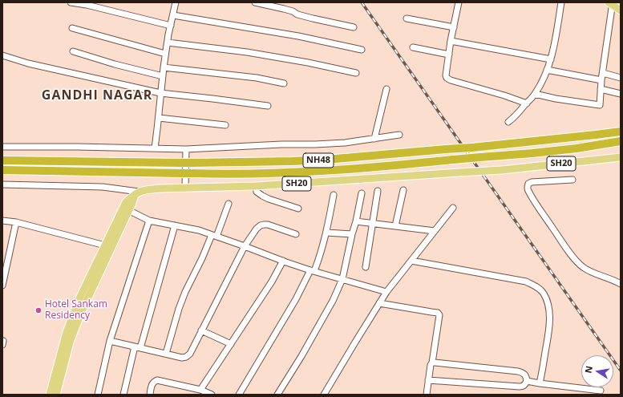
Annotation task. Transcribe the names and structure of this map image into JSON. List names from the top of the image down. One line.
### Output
{"streets":{"highway":["NH48"],"main road":["SH20"]},"districts":["GANDHI NAGAR"],"places":["Hotel Sankam Residency"],"north":"left"}
